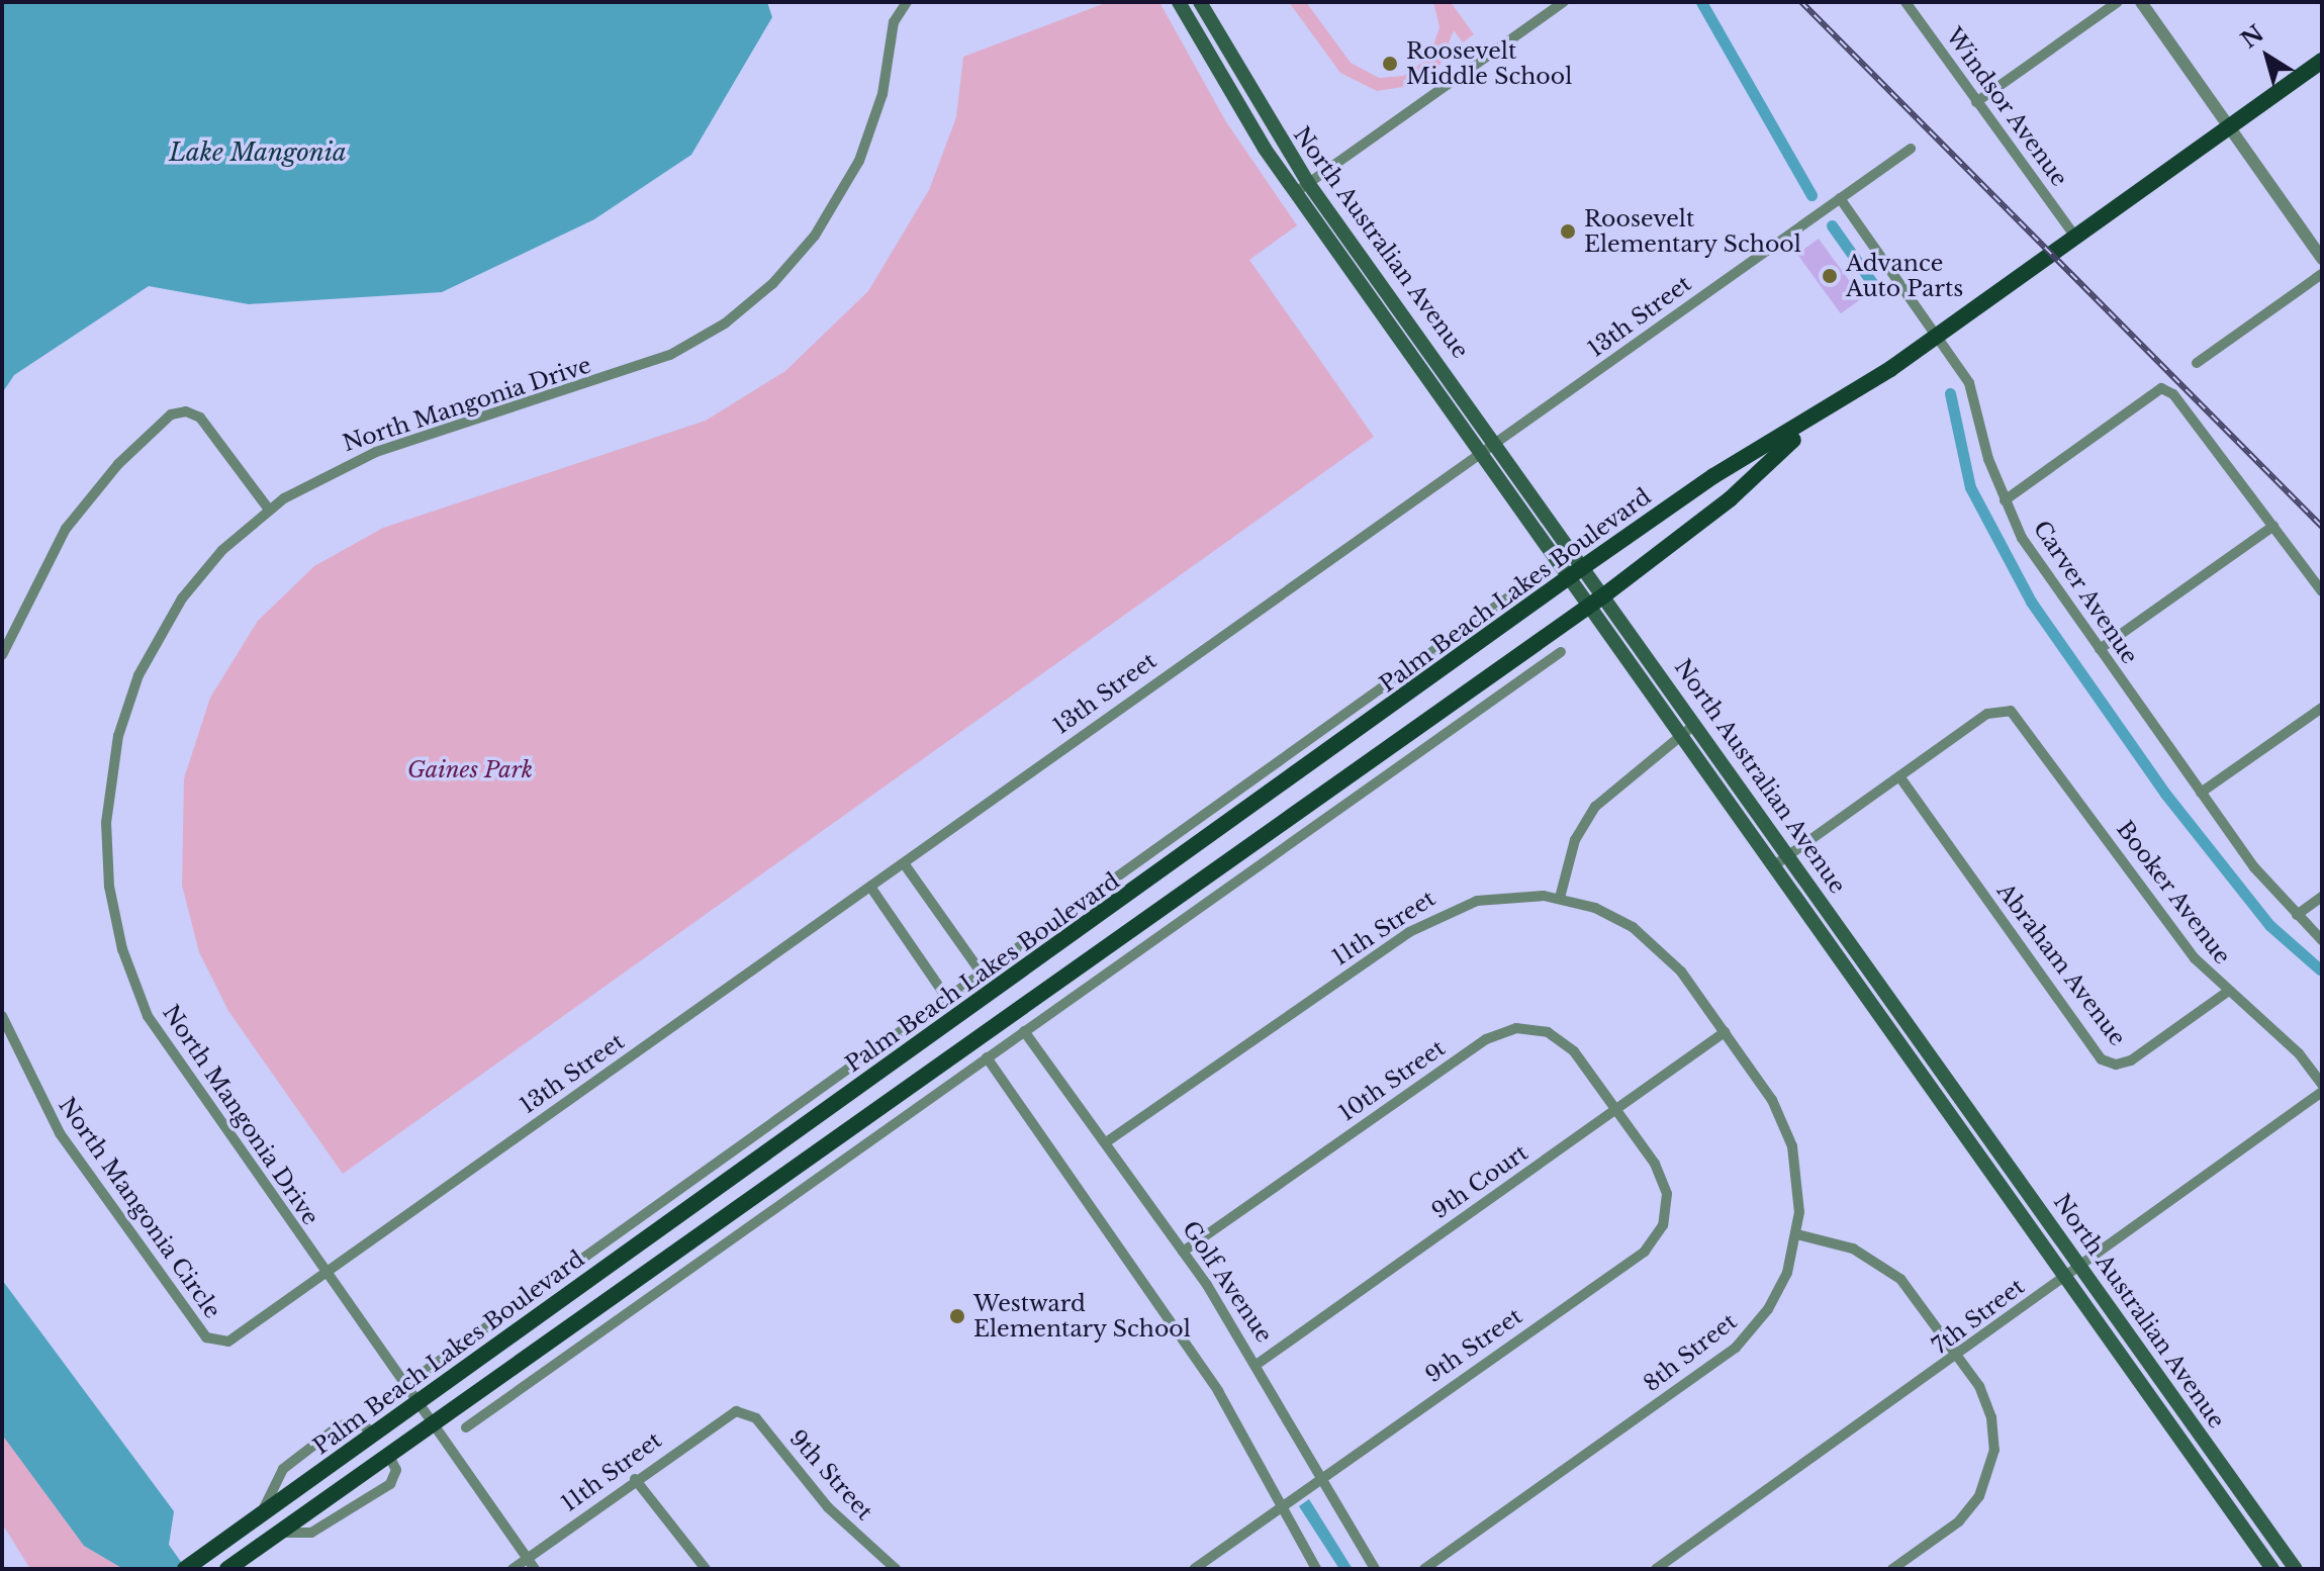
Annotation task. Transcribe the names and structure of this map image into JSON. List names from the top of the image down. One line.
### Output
{"streets":{"main road":["North Australian Avenue","Palm Beach Lakes Boulevard"],"street":["Windsor Avenue","13th Street","North Mangonia Drive","Carver Avenue","Booker Avenue","11th Street","Abraham Avenue","10th Street","9th Court","North Mangonia Circle","Golf Avenue","7th Street","9th Street","8th Street"]},"crossings":[["Windsor Avenue","Palm Beach Lakes Boulevard"],["North Australian Avenue","13th Street"],["North Australian Avenue","Palm Beach Lakes Boulevard"],["North Australian Avenue","7th Street"],["13th Street","North Mangonia Drive"],["13th Street","Carver Avenue"],["13th Street","North Mangonia Circle"],["North Mangonia Drive","Palm Beach Lakes Boulevard"],["North Mangonia Drive","North Mangonia Circle"],["Palm Beach Lakes Boulevard","Carver Avenue"],["Booker Avenue","Abraham Avenue"],["11th Street","9th Court"],["11th Street","Golf Avenue"],["11th Street","9th Street"],["11th Street","8th Street"],["10th Street","9th Court"],["10th Street","Golf Avenue"],["10th Street","9th Street"],["9th Court","Golf Avenue"],["9th Court","9th Street"],["9th Court","8th Street"],["Golf Avenue","9th Street"]],"water":["Lake Mangonia"],"parks":["Gaines Park"],"places":["Roosevelt Middle School","Roosevelt Elementary School","Advance Auto Parts","Westward Elementary School"],"north":"top left"}
